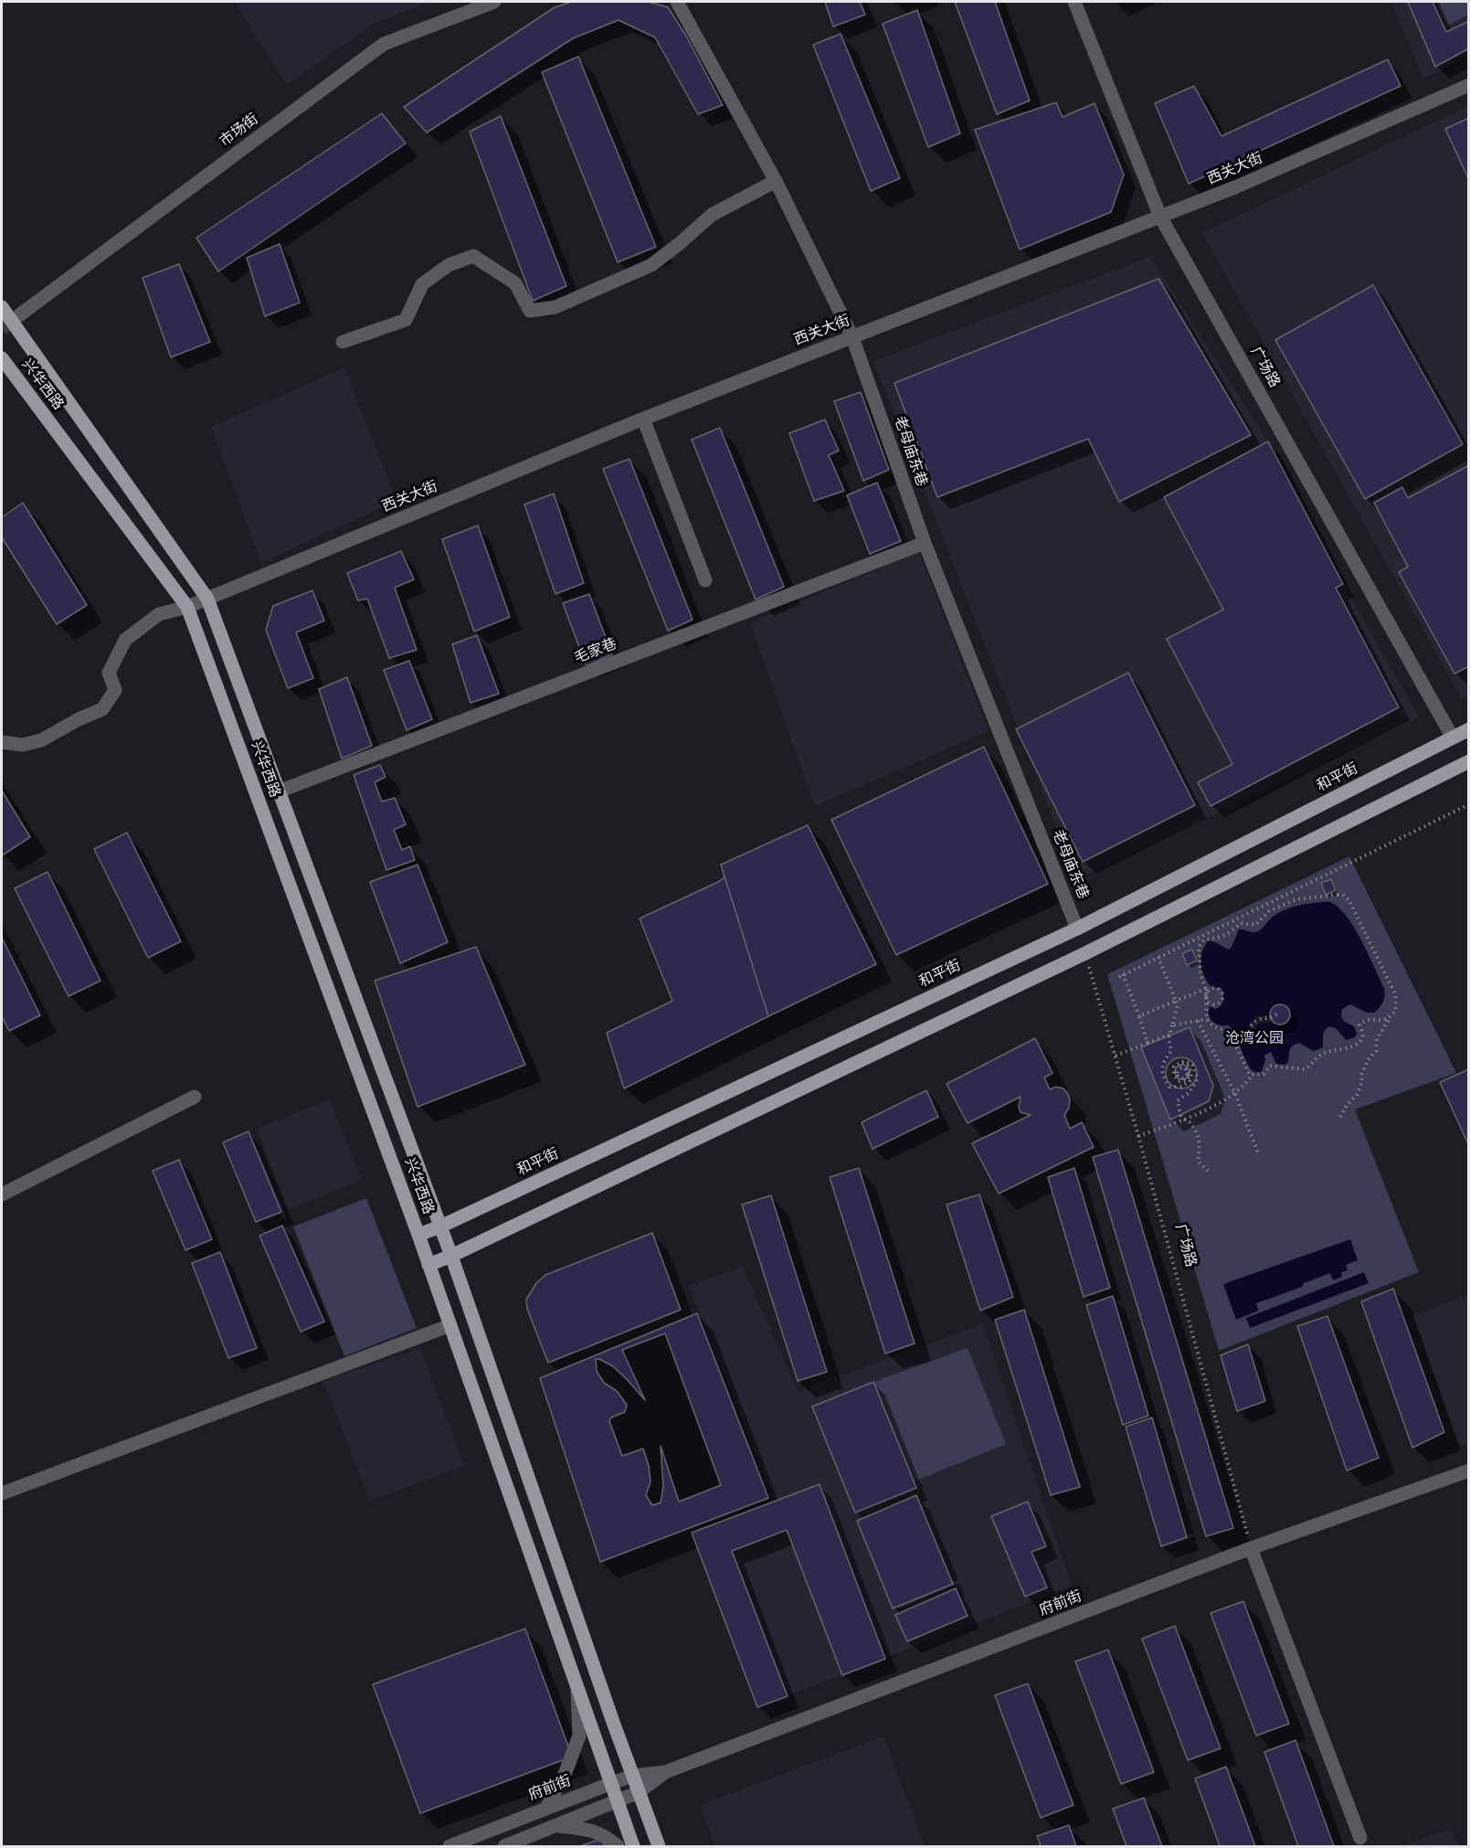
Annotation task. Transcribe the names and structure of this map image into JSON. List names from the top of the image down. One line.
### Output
{"streets":{"main road":["兴华西路","和平街"],"street":["市场街","西关大街","广场路","老母庙东巷","毛家巷","府前街"]},"crossings":[["西关大街","广场路"],["西关大街","兴华西路"],["西关大街","老母庙东巷"],["广场路","和平街"],["广场路","府前街"],["兴华西路","和平街"],["兴华西路","府前街"],["老母庙东巷","毛家巷"],["老母庙东巷","和平街"]],"parks":["沧湾公园"]}
